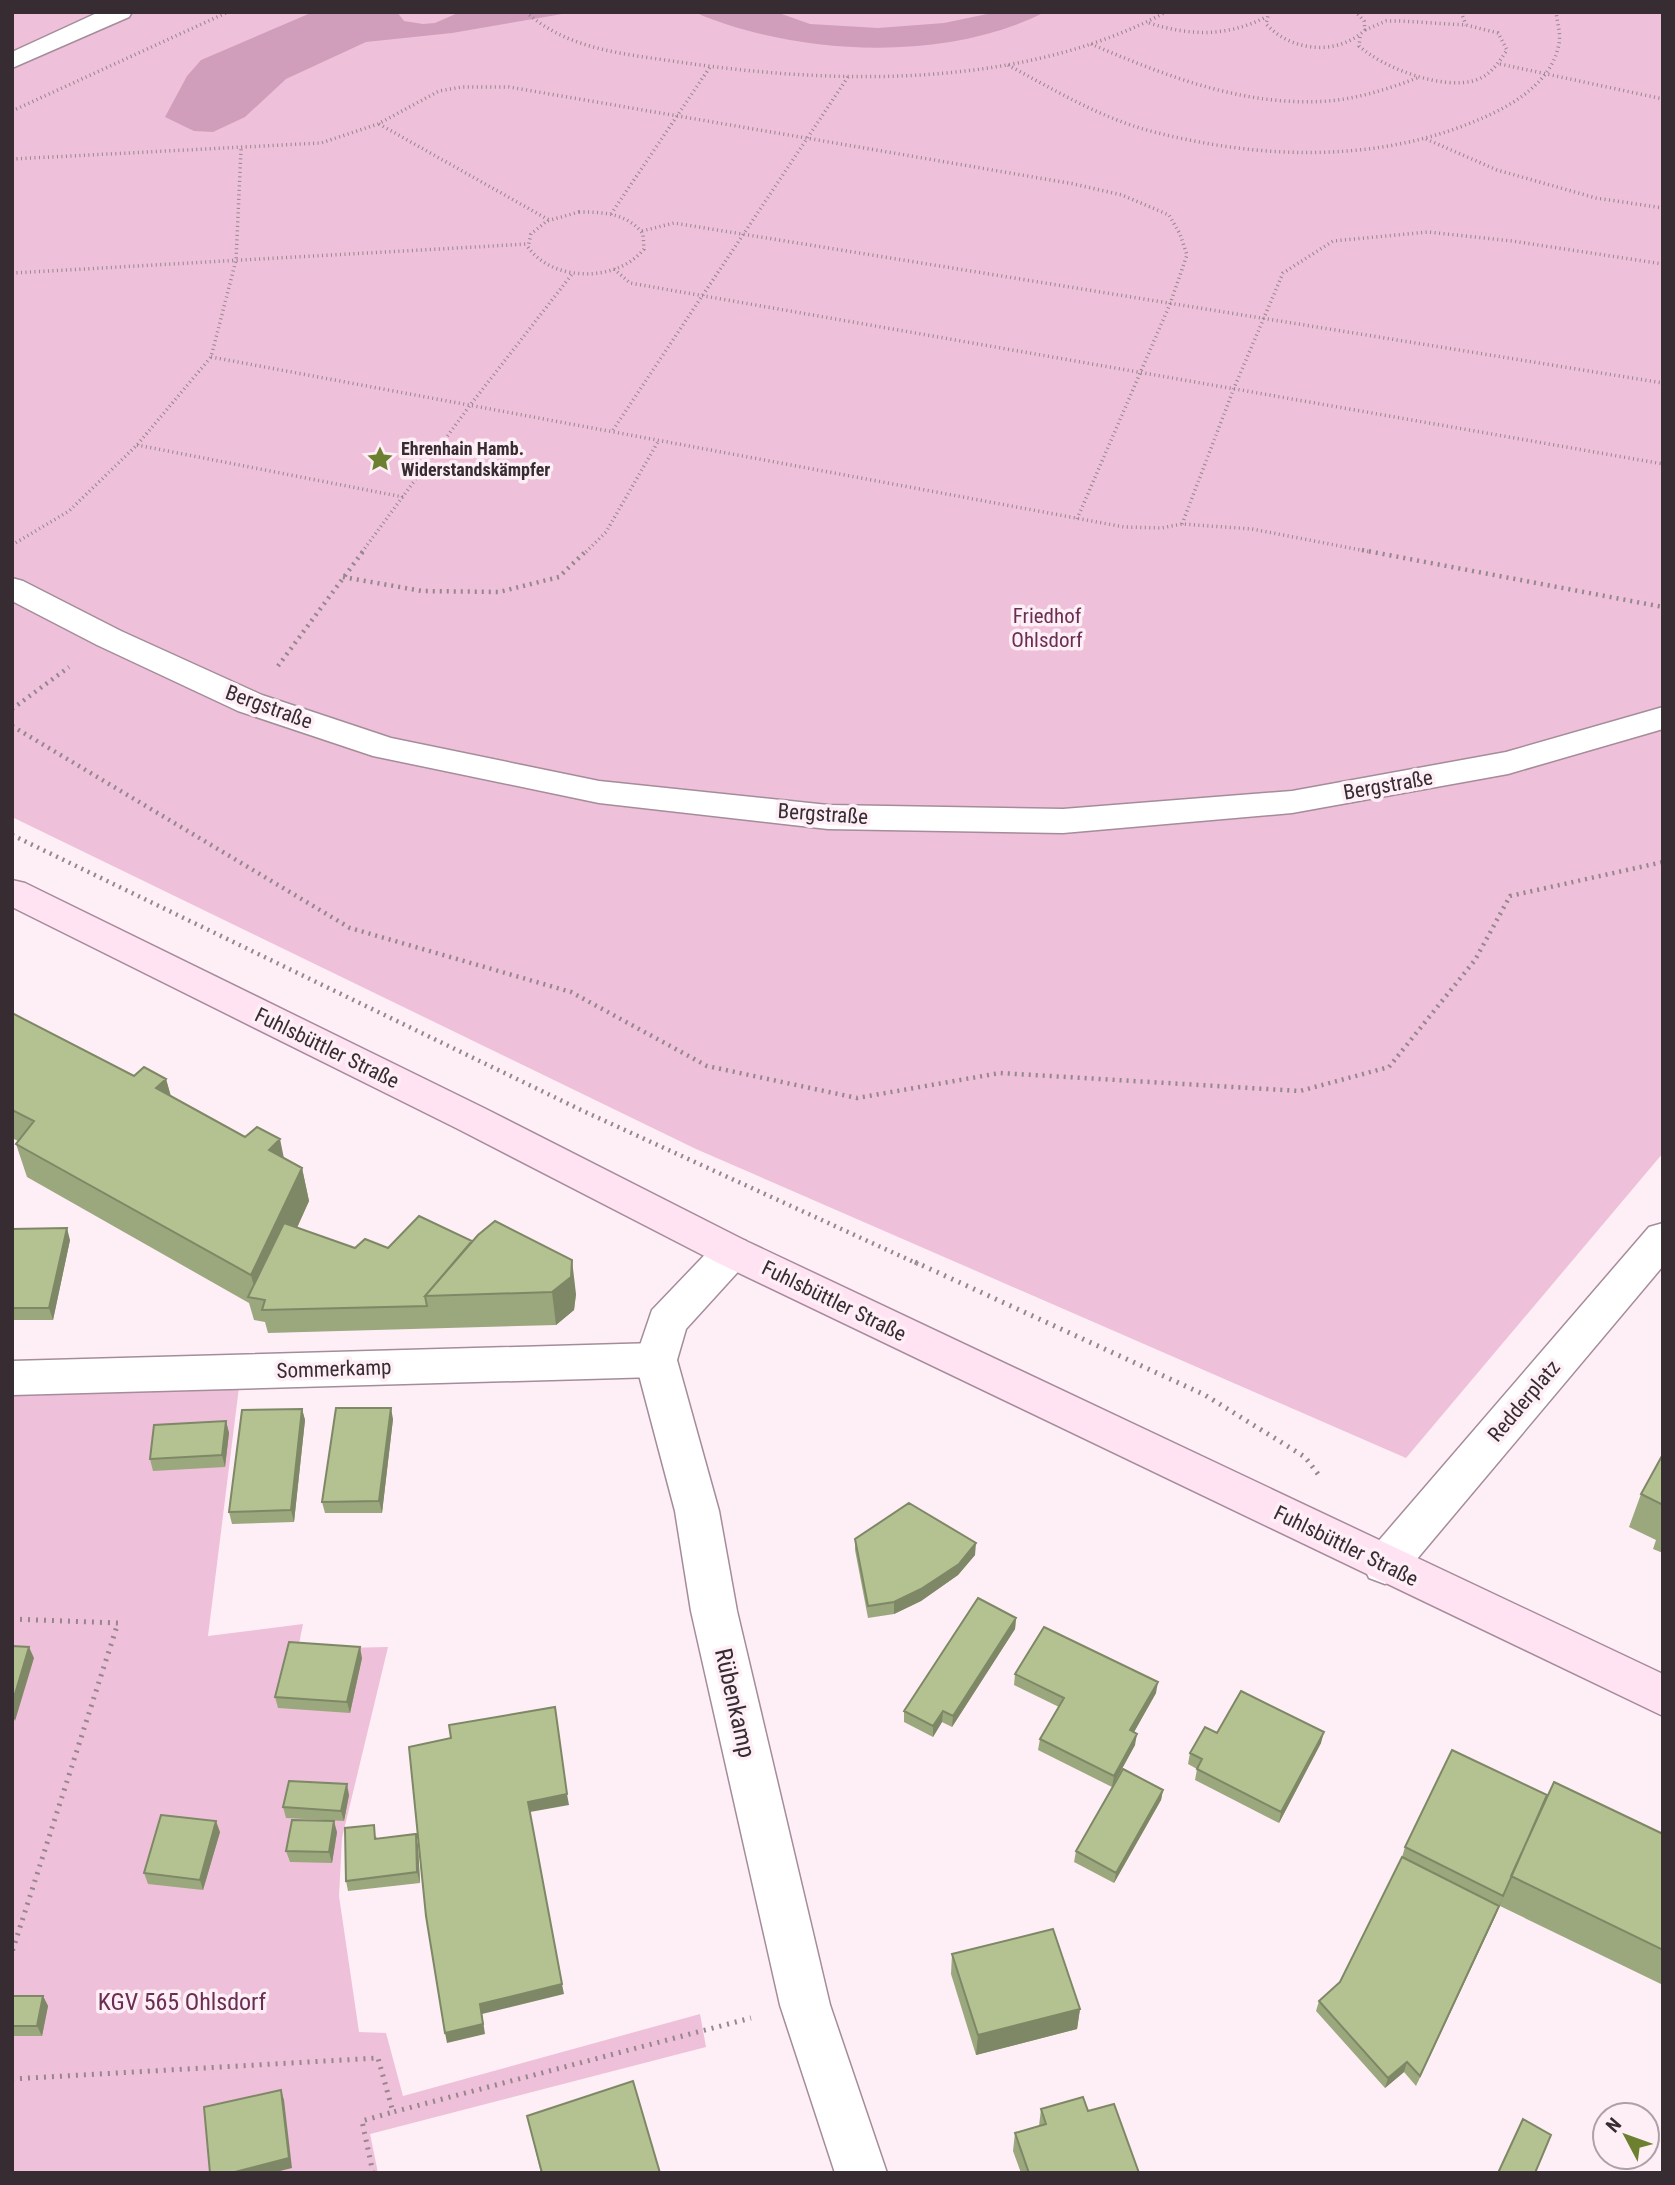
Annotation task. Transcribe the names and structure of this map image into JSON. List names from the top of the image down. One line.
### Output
{"streets":{"main road":["Fuhlsbüttler Straße"],"street":["Bergstraße","Sommerkamp","Redderplatz","Rübenkamp"]},"crossings":[["Fuhlsbüttler Straße","Redderplatz"],["Sommerkamp","Rübenkamp"]],"parks":["Friedhof Ohlsdorf","KGV 565 Ohlsdorf"],"places":{"place":["Ehrenhain Hamb. Widerstandskämpfer"]},"north":"top left"}
